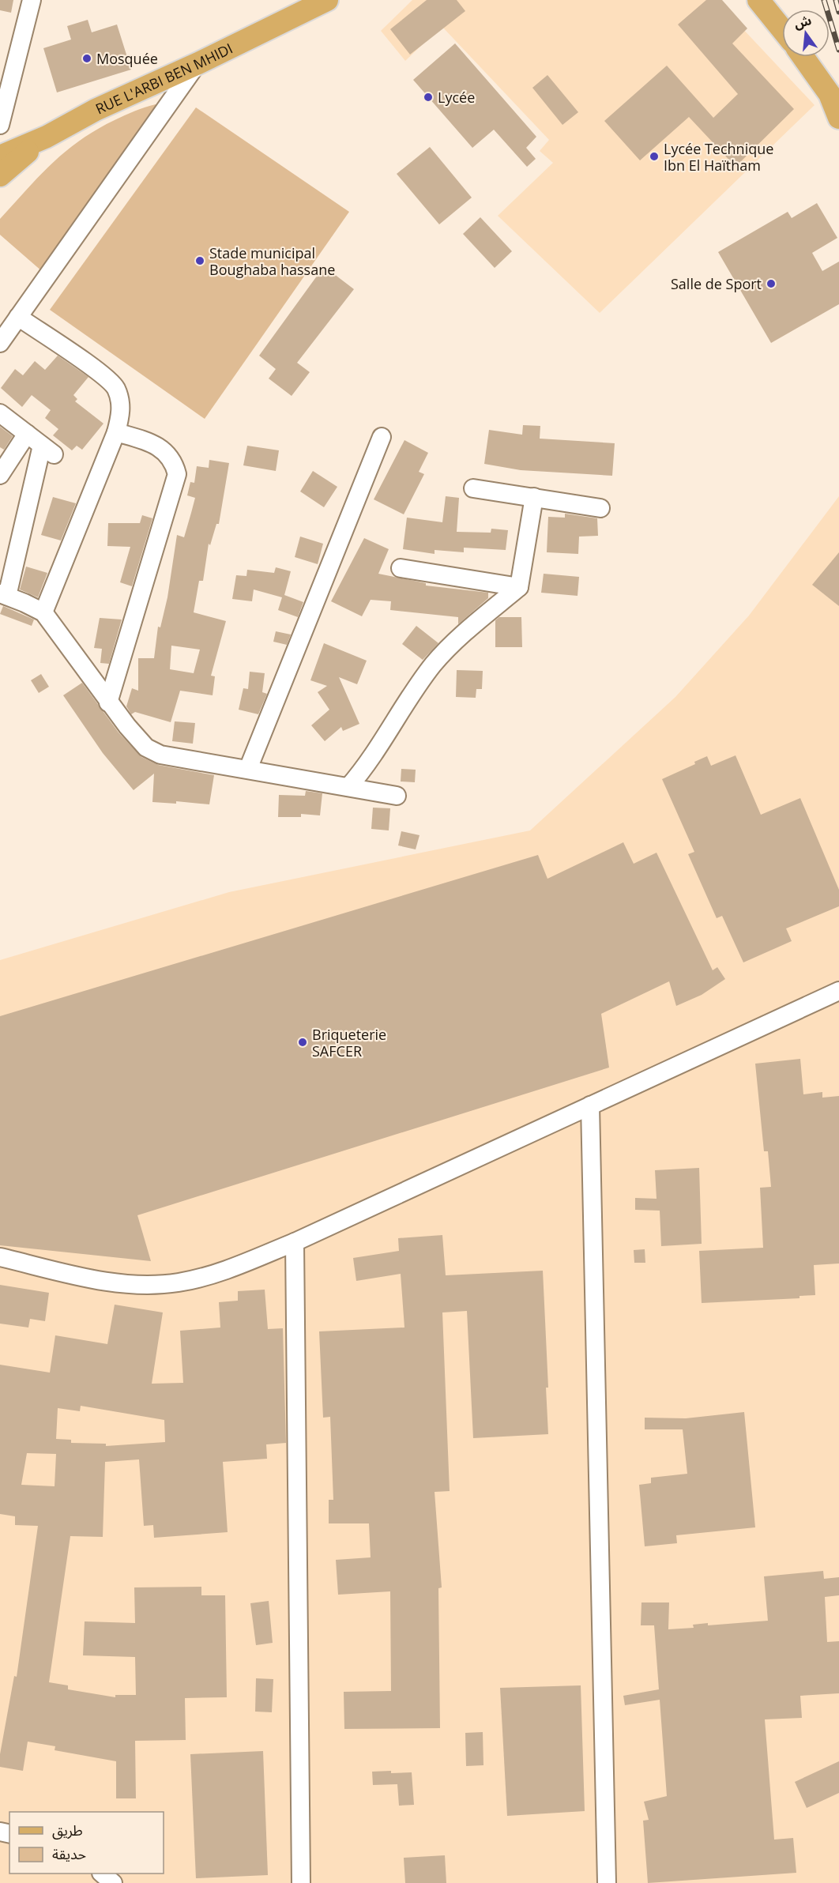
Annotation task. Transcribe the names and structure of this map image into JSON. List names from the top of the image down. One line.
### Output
{"streets":{"main road":["RUE L'ARBI BEN MHIDI"]},"places":["Mosquée","Lycée","Lycée Technique Ibn El Haïtham","Stade municipal Boughaba hassane","Salle de Sport","Briqueterie SAFCER"],"legend":["طريق","حديقة"],"north":"top"}
